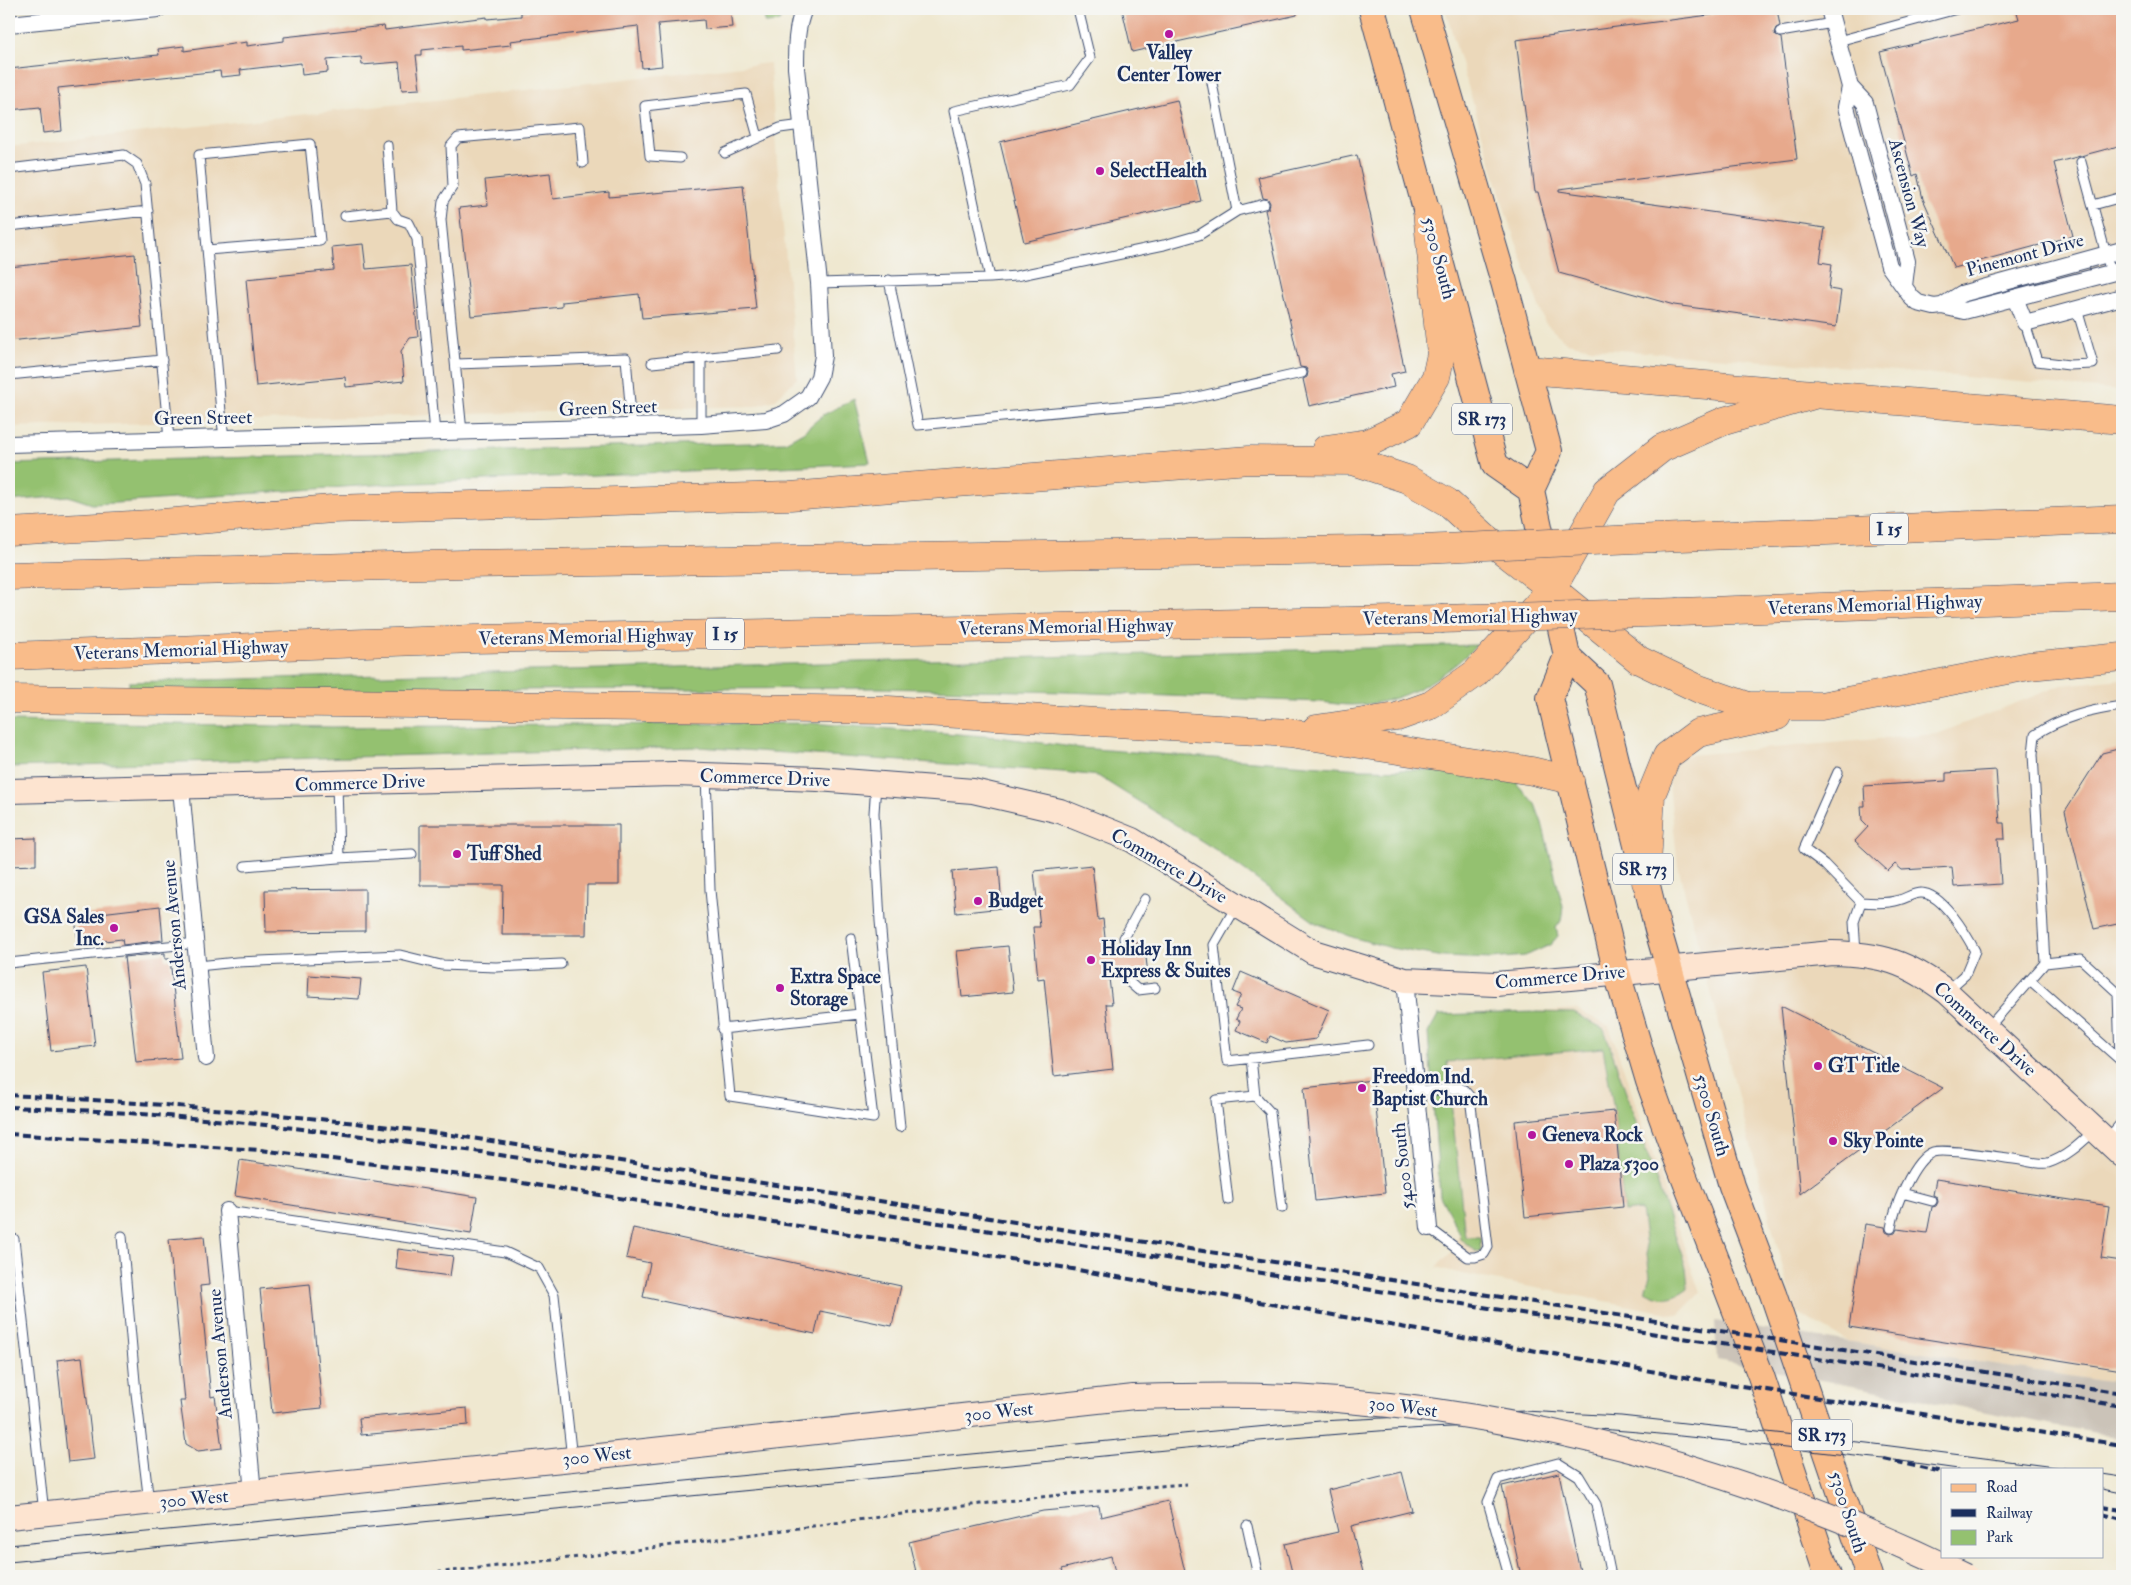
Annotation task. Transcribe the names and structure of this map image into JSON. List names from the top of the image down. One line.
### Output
{"streets":{"highway":["I 15","Veterans Memorial Highway"],"main road":["5300 South","SR 173"],"street":["Ascension Way","Pinemont Drive","Green Street","Commerce Drive","Anderson Avenue","5400 South","300 West"]},"crossings":[["Ascension Way","Pinemont Drive"],["5300 South","SR 173"],["5300 South","Commerce Drive"],["Commerce Drive","Anderson Avenue"],["Commerce Drive","5400 South"],["Anderson Avenue","300 West"]],"places":["Valley Center Tower","SelectHealth","Tuff Shed","Budget","GSA Sales Inc.","Holiday Inn Express & Suites","Extra Space Storage","GT Title","Freedom Ind. Baptist Church","Geneva Rock","Sky Pointe","Plaza 5300"],"legend":["Road","Railway","Park"]}
